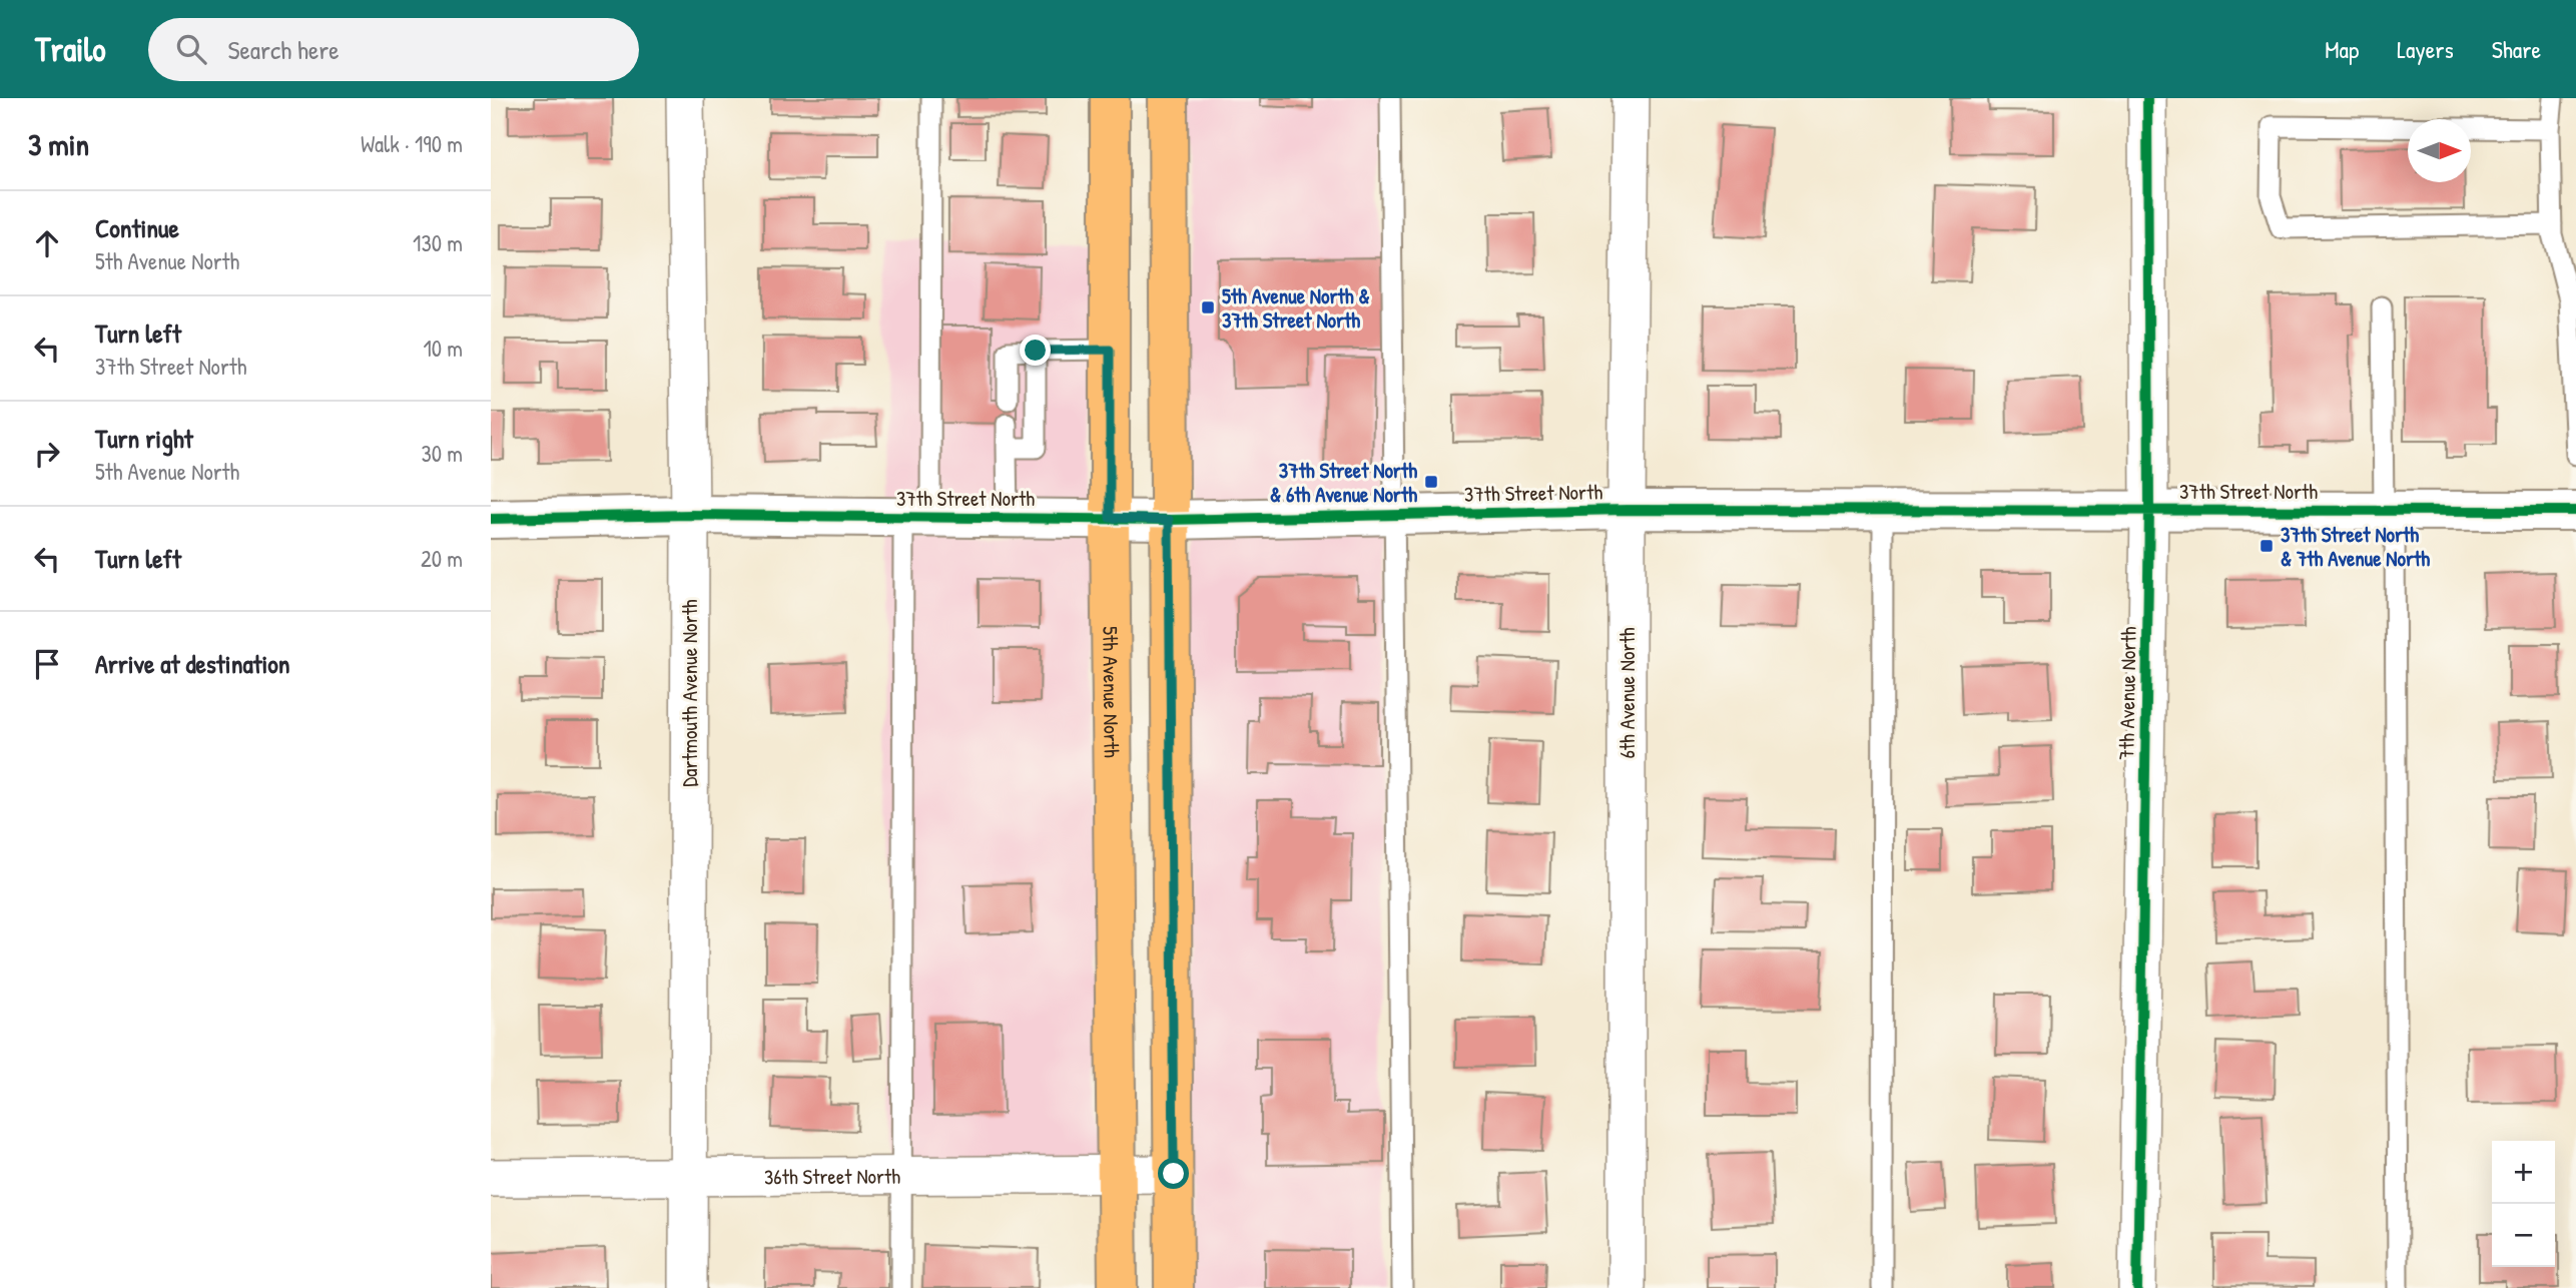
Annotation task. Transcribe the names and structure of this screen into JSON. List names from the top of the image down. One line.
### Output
{"streets":{"main road":["5th Avenue North"],"street":["37th Street North","Dartmouth Avenue North","6th Avenue North","7th Avenue North","36th Street North"]},"crossings":[["37th Street North","Dartmouth Avenue North"],["37th Street North","5th Avenue North"],["37th Street North","6th Avenue North"],["37th Street North","7th Avenue North"],["Dartmouth Avenue North","36th Street North"],["5th Avenue North","36th Street North"]],"places":{"transit":["5th Avenue North & 37th Street North","37th Street North & 6th Avenue North","37th Street North & 7th Avenue North"]},"north":"right","page":{"header":"Trailo","search":"Search here","nav":["Map","Layers","Share"],"heading":["3 min","Walk · 190 m"],"list":[["Continue","5th Avenue North","130 m"],["Turn left","37th Street North","10 m"],["Turn right","5th Avenue North","30 m"],["Turn left","20 m"],"Arrive at destination"],"map_buttons":["+","−"]}}
